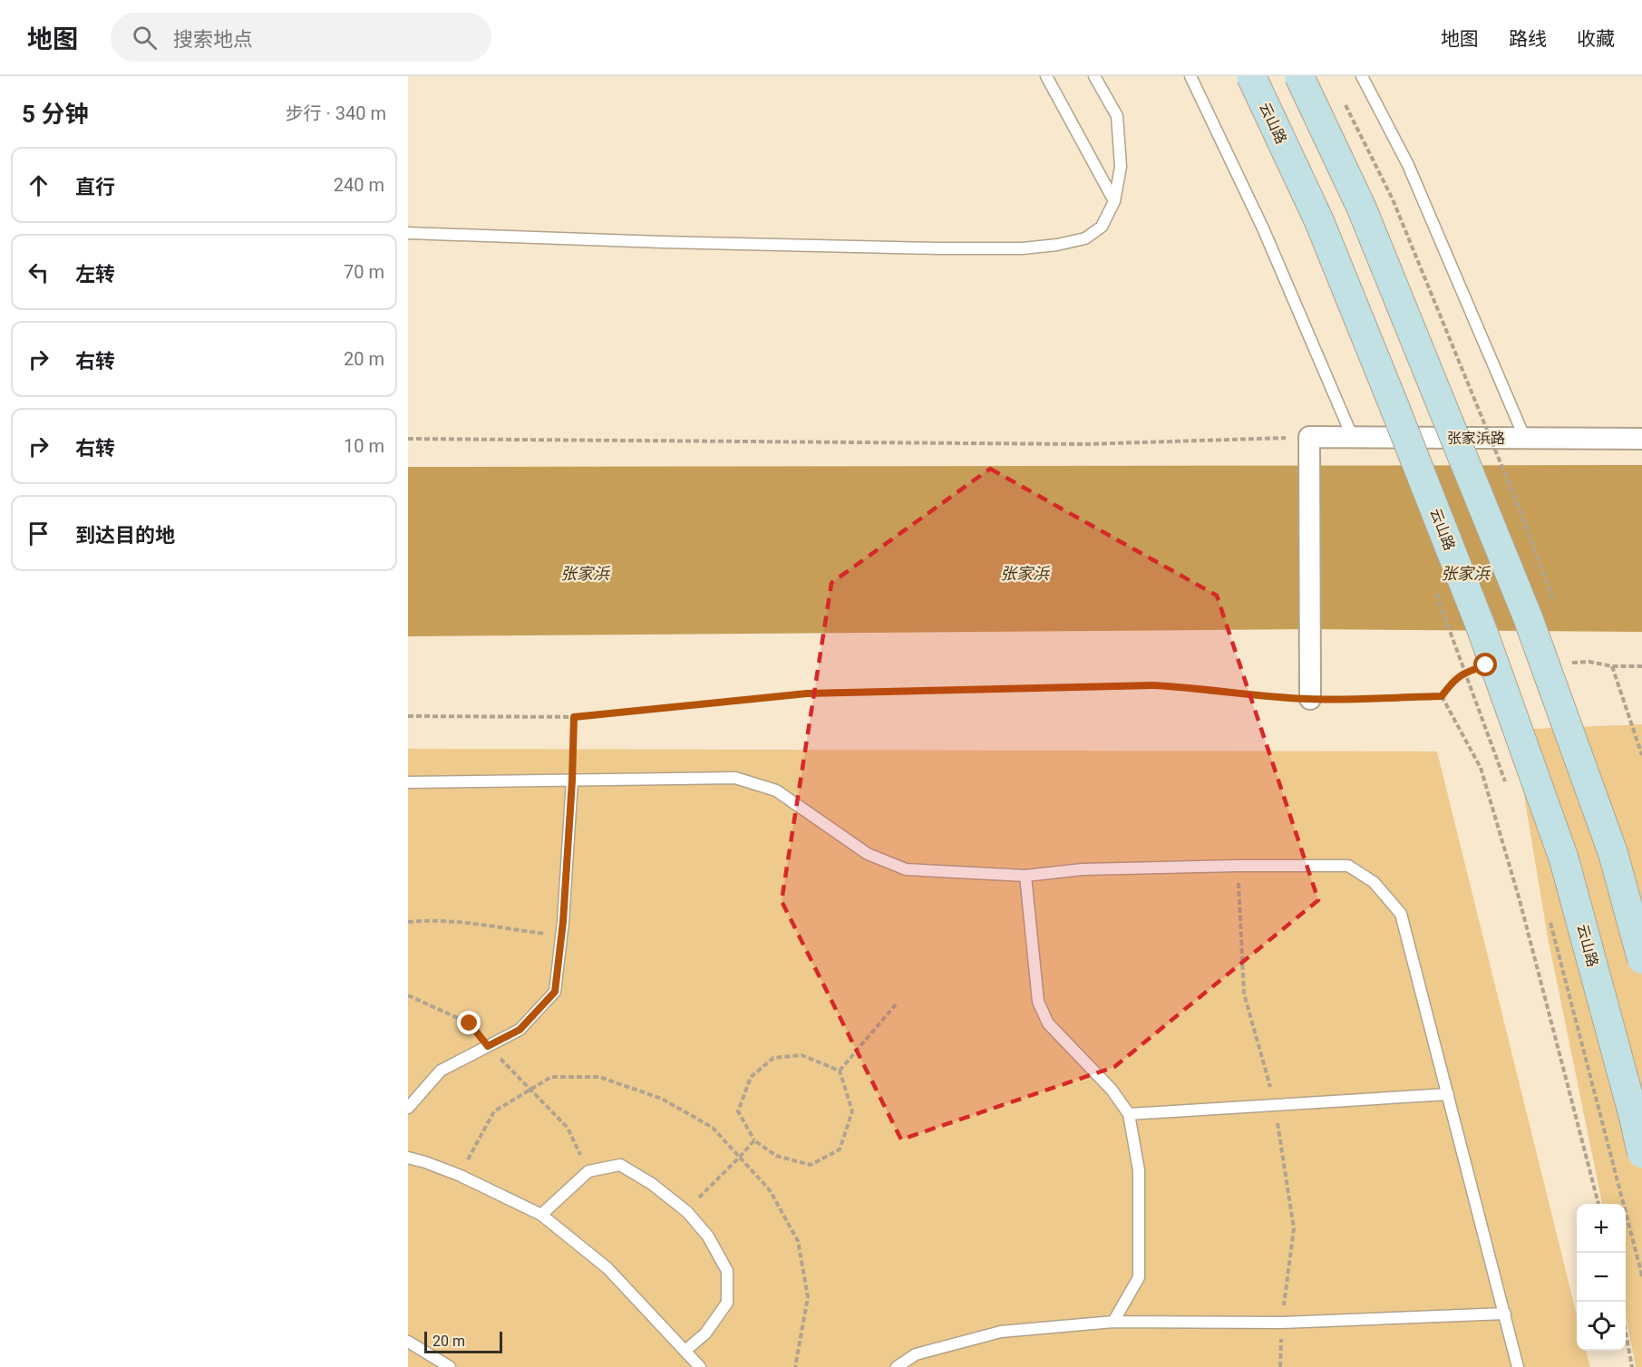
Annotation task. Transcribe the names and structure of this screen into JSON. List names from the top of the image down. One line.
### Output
{"streets":{"main road":["云山路"],"street":["张家浜路"]},"water":["张家浜"],"scale_bar":"20 m","page":{"header":"地图","search":"搜索地点","nav":["地图","路线","收藏"],"heading":["5 分钟","步行 · 340 m"],"list":[["直行","240 m"],["左转","70 m"],["右转","20 m"],["右转","10 m"],"到达目的地"],"map_buttons":["+","−"],"scale":"20 m"}}
